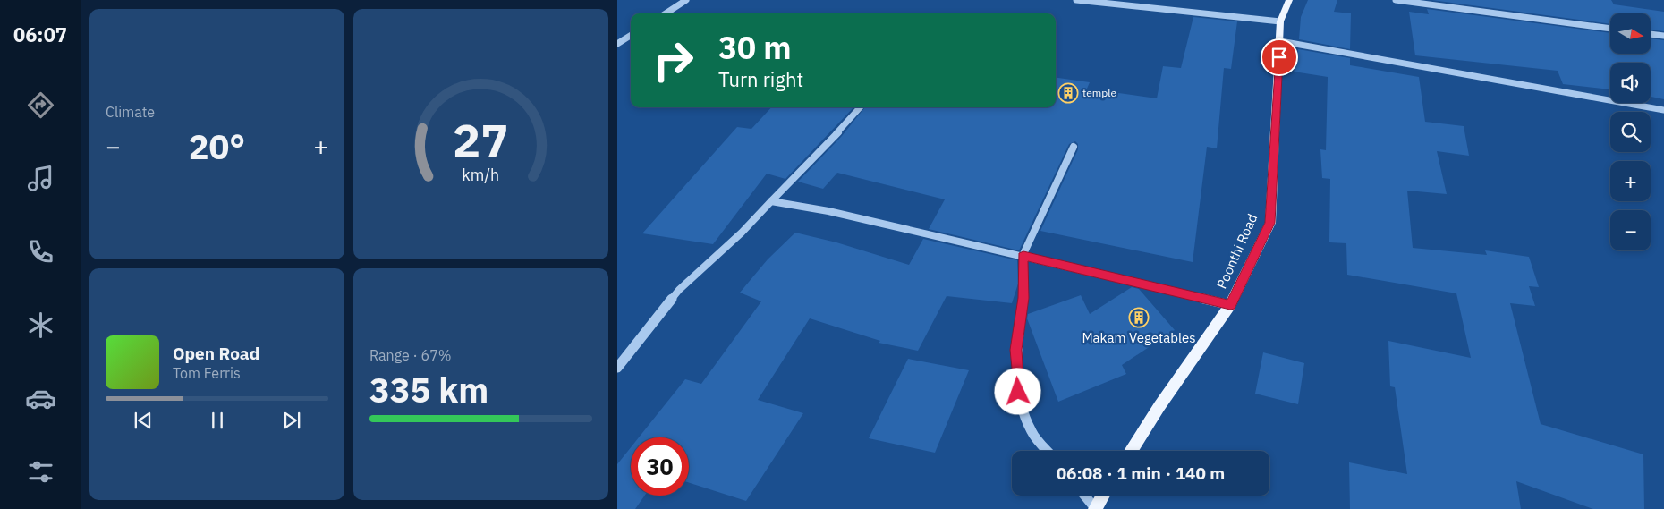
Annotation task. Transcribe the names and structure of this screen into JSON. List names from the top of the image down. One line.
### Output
{"streets":{"main road":["Poonthi Road"]},"places":{"building":["temple","Makam Vegetables"]},"north":"right","page":{"tabs":"06:07","tile":["Climate",["Range · 67%","335 km"]],"map_buttons":["+","−"],"turn":["30 m","Turn right"],"heat":["−","20°","+"],"song":["Open Road","Tom Ferris"],"limit":"30","trip":"06:08 · 1 min · 140 m","gauge":["27","km/h"]}}
